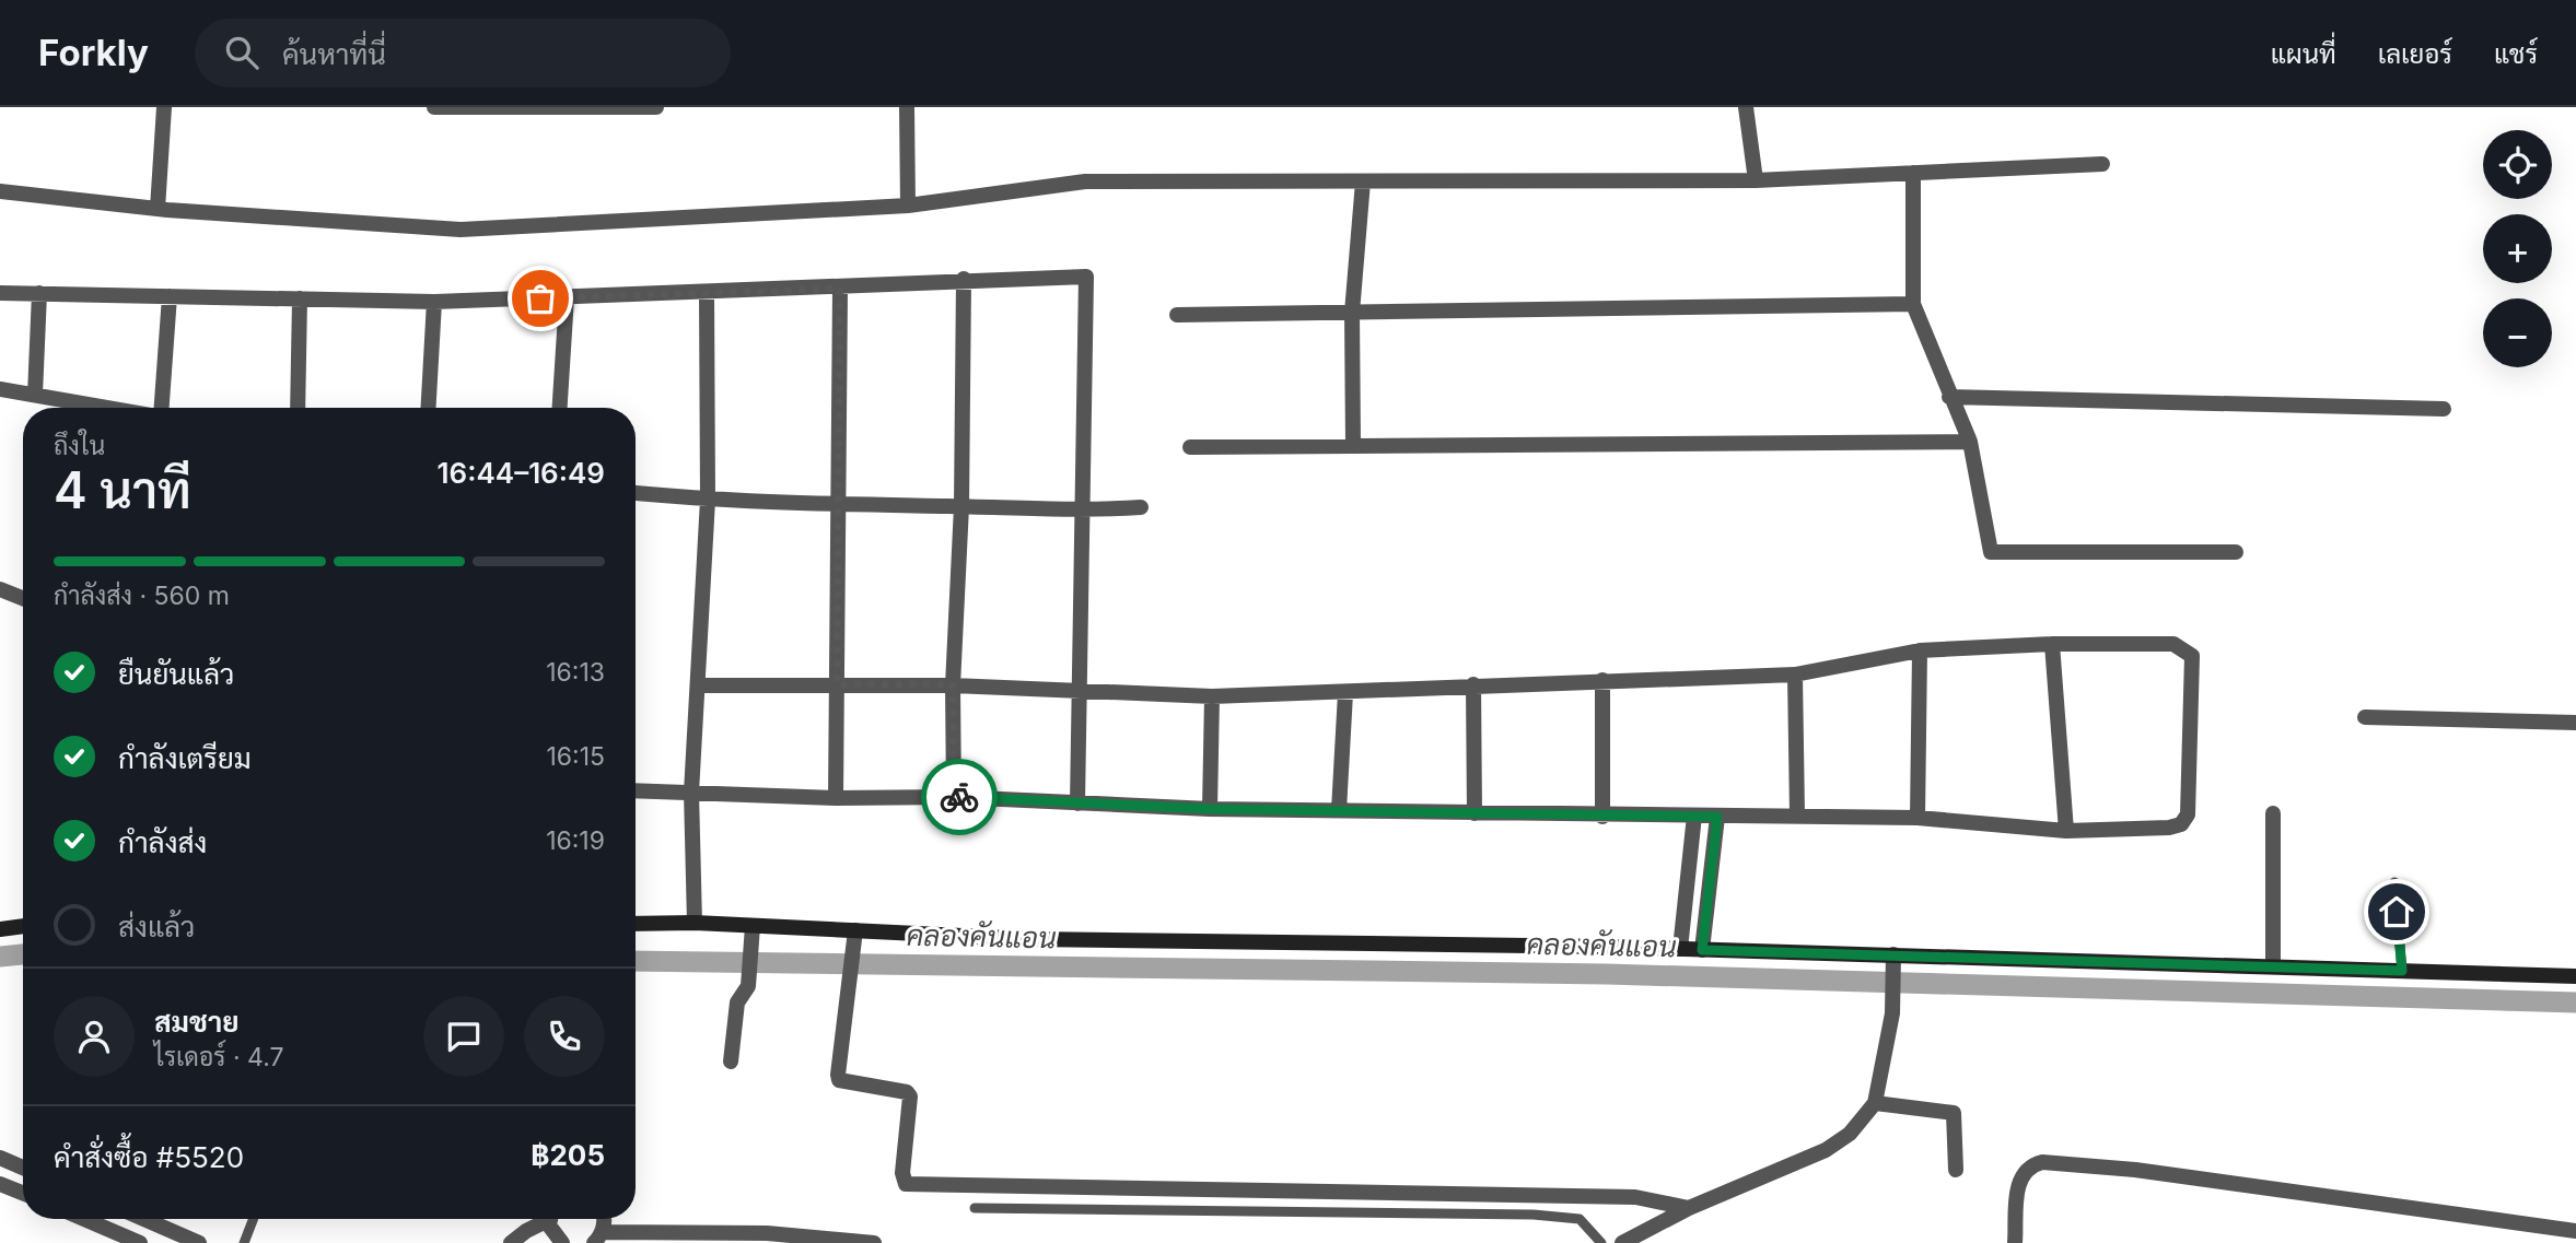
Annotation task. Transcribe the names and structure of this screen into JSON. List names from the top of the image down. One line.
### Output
{"water":["คลองคันแอน"],"page":{"header":"Forkly","search":"ค้นหาที่นี่","nav":["แผนที่","เลเยอร์","แชร์"],"map_buttons":["+","−"],"heading":["4 นาที","ถึงใน","16:44–16:49"],"panel":["สมชาย","ไรเดอร์ · 4.7","คำสั่งซื้อ #5520","฿205"],"bar":"กำลังส่ง · 560 m","list":[["ยืนยันแล้ว","16:13"],["กำลังเตรียม","16:15"],["กำลังส่ง","16:19"],"ส่งแล้ว"]}}
